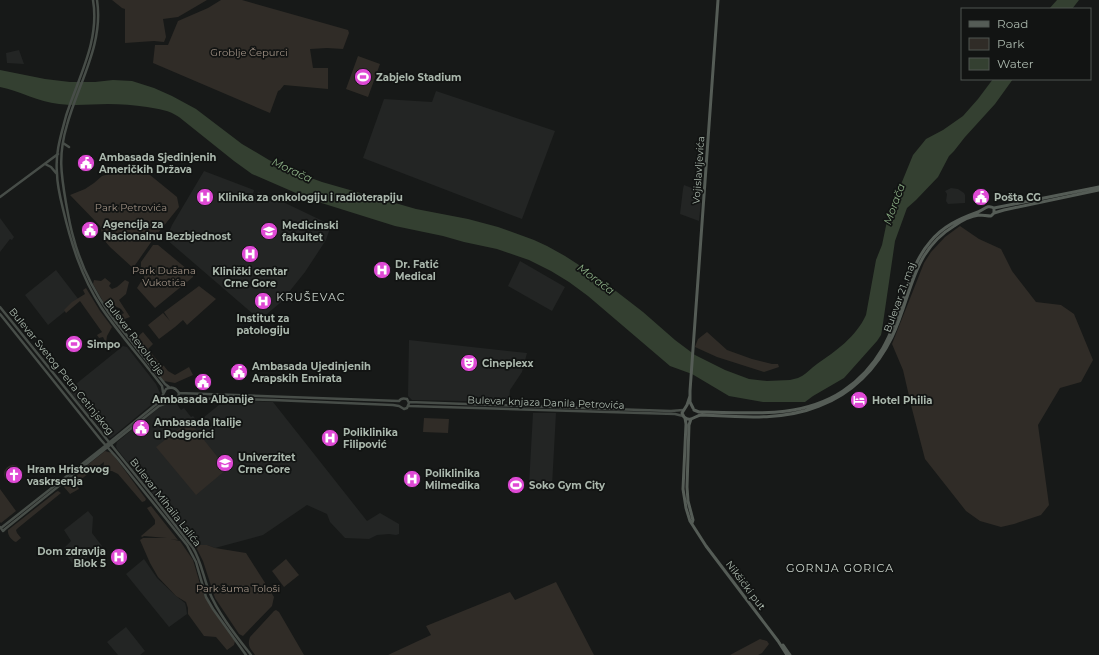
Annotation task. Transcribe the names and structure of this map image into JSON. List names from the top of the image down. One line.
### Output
{"streets":{"main road":["Vojislavljevića","Bulevar 21. maj","Bulevar Revolucije","Bulevar Svetog Petra Cetinjskog","Bulevar knjaza Danila Petrovića","Bulevar Mihaila Lalića","Nikšićki put"]},"crossings":[["Bulevar 21. maj","Bulevar knjaza Danila Petrovića"],["Bulevar 21. maj","Nikšićki put"],["Bulevar Revolucije","Bulevar knjaza Danila Petrovića"],["Bulevar Svetog Petra Cetinjskog","Bulevar Mihaila Lalića"],["Bulevar knjaza Danila Petrovića","Nikšićki put"]],"districts":["KRUŠEVAC","GORNJA GORICA"],"water":["Morača"],"parks":["Groblje Čepurci","Park Petrovića","Park Dušana Vukotića","Park šuma Tološi"],"places":{"sports":["Zabjelo Stadium","Simpo","Soko Gym City"],"public building":["Ambasada Sjedinjenih Američkih Država","Pošta CG","Agencija za Nacionalnu Bezbjednost","Ambasada Ujedinjenih Arapskih Emirata","Ambasada Albanije","Ambasada Italije u Podgorici"],"hospital":["Klinika za onkologiju i radioterapiju","Klinički centar Crne Gore","Dr. Fatić Medical","Institut za patologiju","Poliklinika Filipović","Poliklinika Milmedika","Dom zdravlja Blok 5"],"school or university":["Medicinski fakultet","Univerzitet Crne Gore"],"theatre":["Cineplexx"],"hotel":["Hotel Philia"],"church":["Hram Hristovog vaskrsenja"]},"legend":["Road","Park","Water"]}
